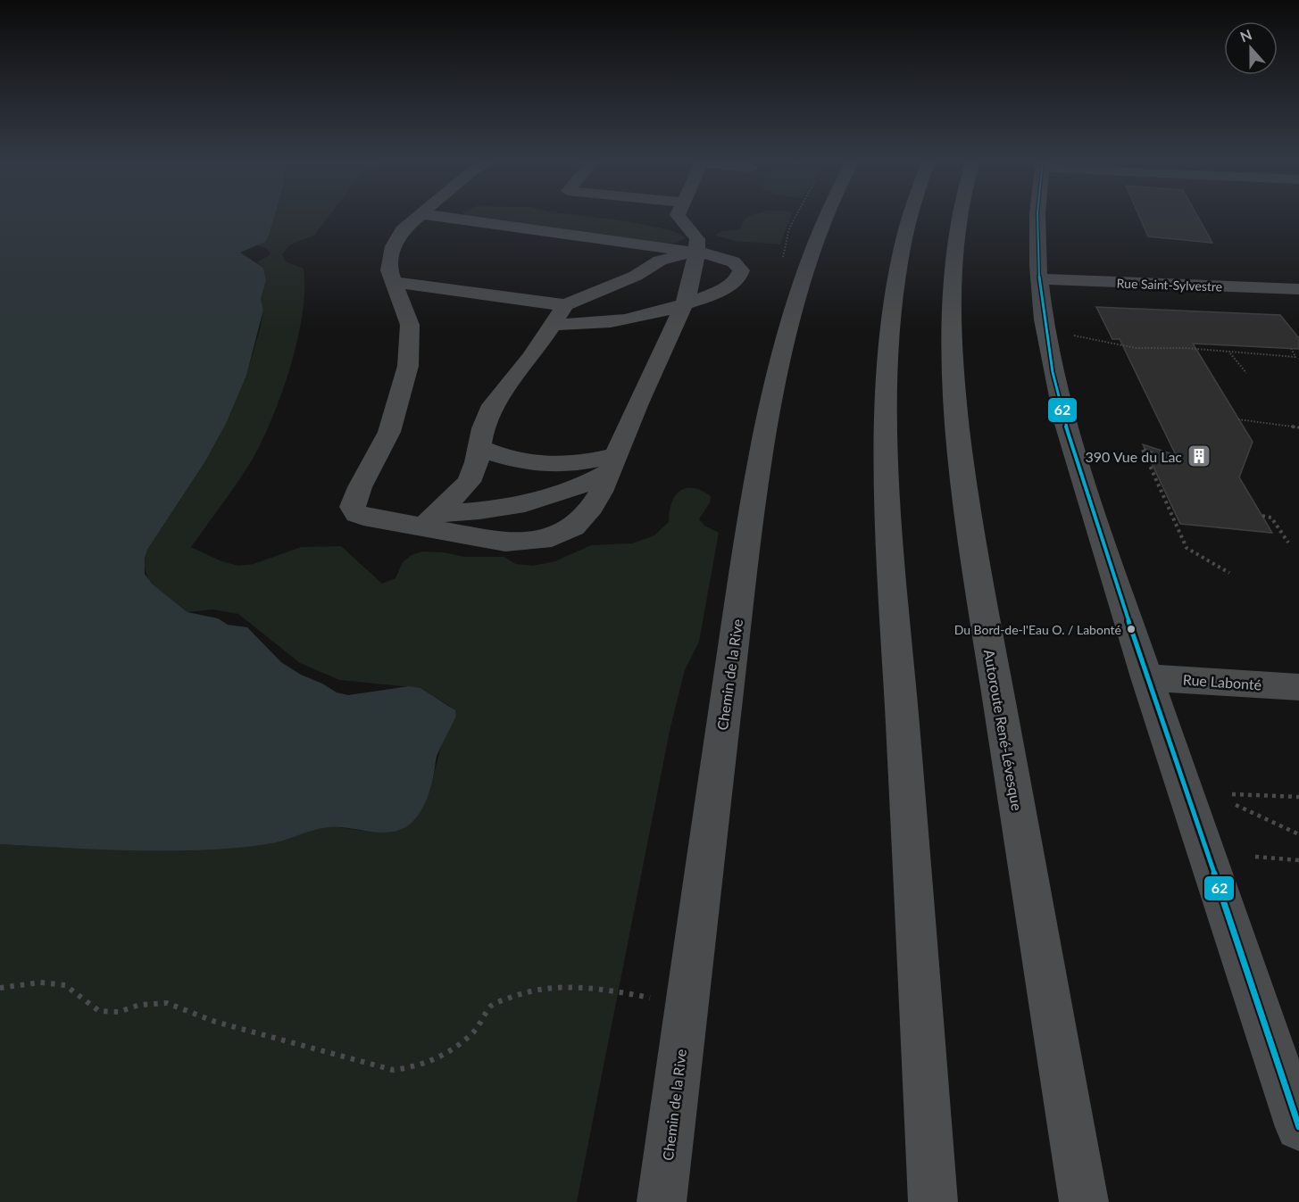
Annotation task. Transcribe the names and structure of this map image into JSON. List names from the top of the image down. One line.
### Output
{"streets":{"highway":["Autoroute René-Lévesque"],"street":["Rue Saint-Sylvestre","Chemin de la Rive","Rue Labonté"]},"places":{"building":["390 Vue du Lac"],"other":["Du Bord-de-l'Eau O. / Labonté"]},"lines":["transit line 62"],"north":"top"}
